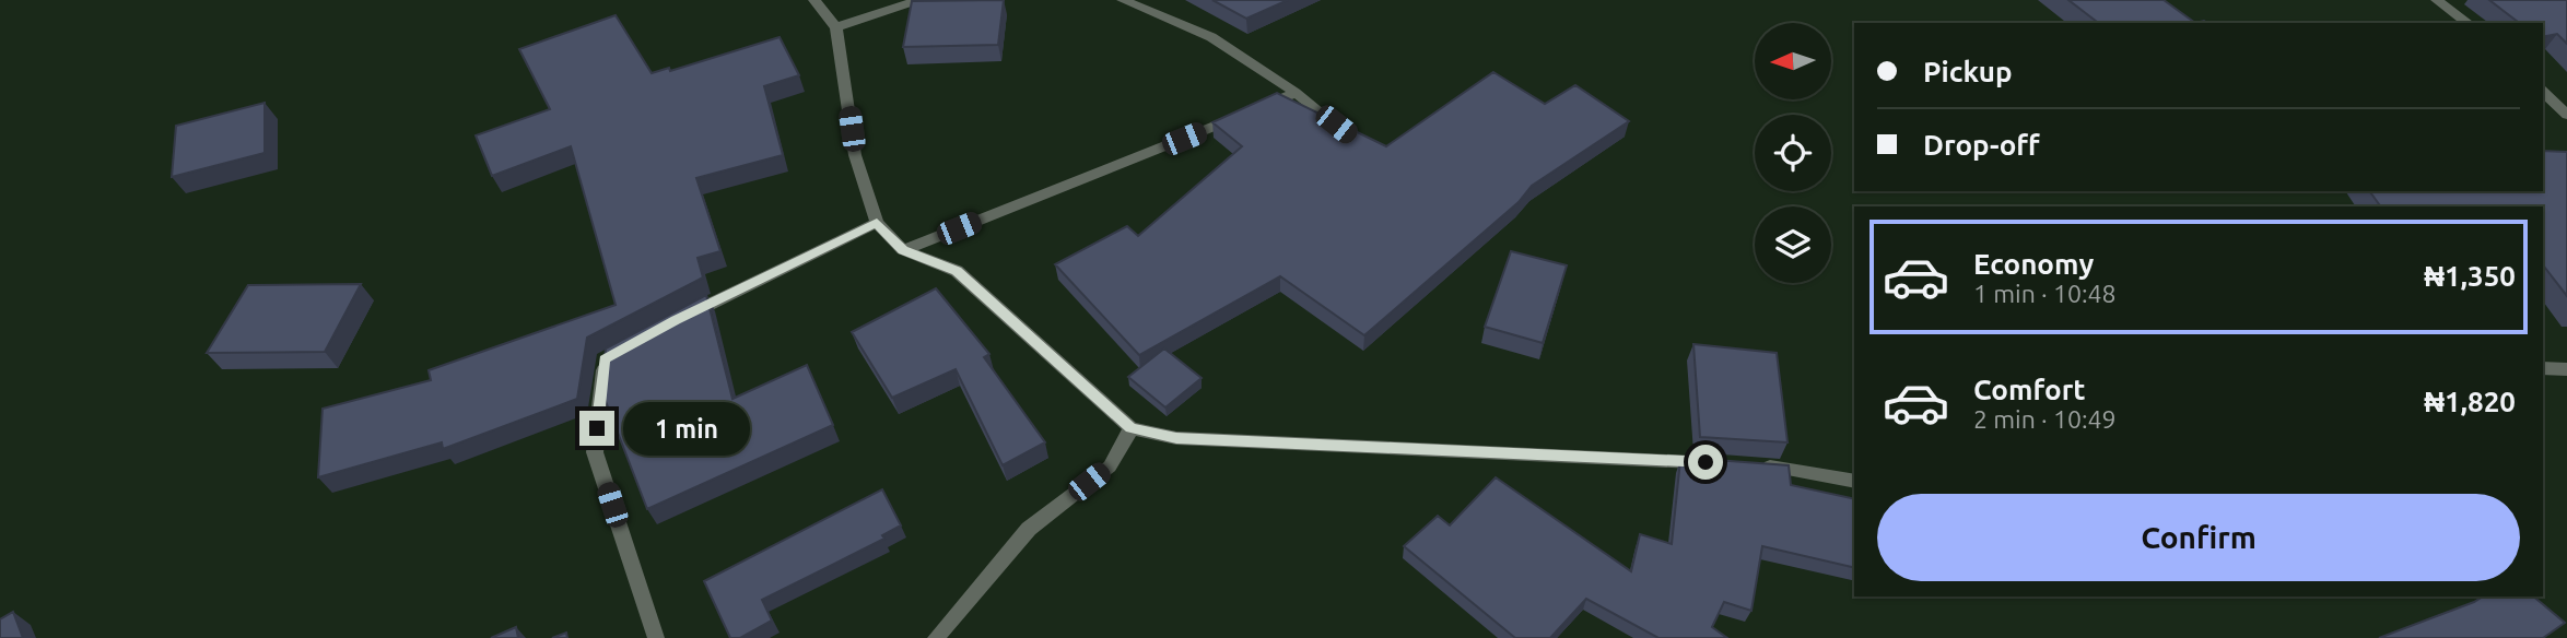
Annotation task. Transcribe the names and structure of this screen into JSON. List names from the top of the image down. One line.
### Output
{"north":"left","page":{"banner":["Pickup","Drop-off"],"list":[{"name":"Economy","note":"1 min · 10:48","value":"₦1,350"},{"name":"Comfort","note":"2 min · 10:49","value":"₦1,820"}],"bubble":"1 min","buttons":"Confirm"}}
